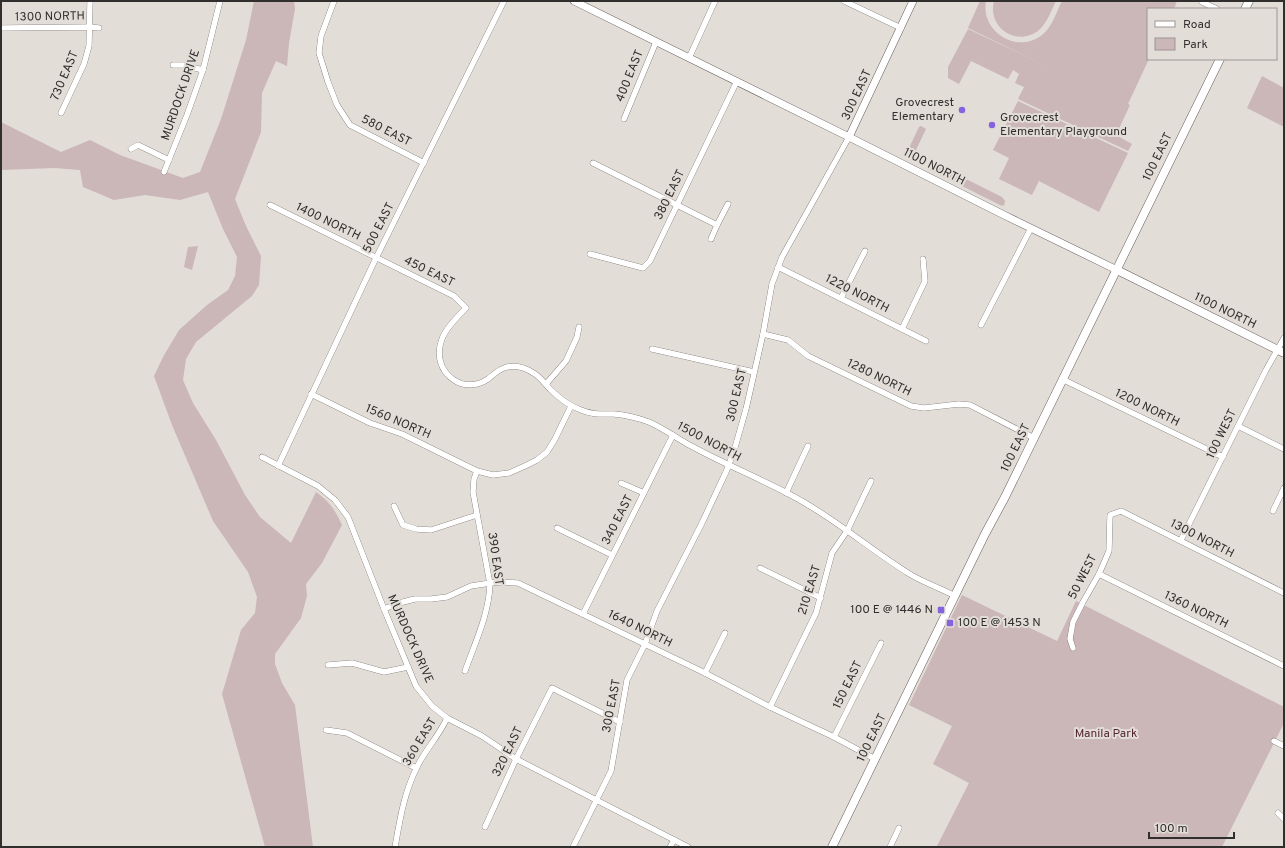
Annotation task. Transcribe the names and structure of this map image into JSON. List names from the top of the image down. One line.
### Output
{"streets":{"main road":["100 EAST","1100 NORTH"],"street":["1300 NORTH","730 EAST","400 EAST","MURDOCK DRIVE","300 EAST","580 EAST","380 EAST","1400 NORTH","500 EAST","450 EAST","1220 NORTH","1280 NORTH","1200 NORTH","1560 NORTH","100 WEST","1500 NORTH","340 EAST","390 EAST","50 WEST","210 EAST","1360 NORTH","1640 NORTH","150 EAST","360 EAST","320 EAST"]},"crossings":[["1300 NORTH","730 EAST"],["1300 NORTH","100 WEST"],["1300 NORTH","50 WEST"],["400 EAST","1100 NORTH"],["MURDOCK DRIVE","300 EAST"],["MURDOCK DRIVE","500 EAST"],["MURDOCK DRIVE","1640 NORTH"],["MURDOCK DRIVE","360 EAST"],["MURDOCK DRIVE","320 EAST"],["300 EAST","1100 NORTH"],["300 EAST","1220 NORTH"],["300 EAST","1280 NORTH"],["300 EAST","1500 NORTH"],["300 EAST","1640 NORTH"],["300 EAST","320 EAST"],["580 EAST","500 EAST"],["100 EAST","1100 NORTH"],["100 EAST","1280 NORTH"],["100 EAST","1200 NORTH"],["100 EAST","1500 NORTH"],["100 EAST","1640 NORTH"],["1100 NORTH","380 EAST"],["1100 NORTH","100 WEST"],["1400 NORTH","500 EAST"],["1400 NORTH","450 EAST"],["500 EAST","450 EAST"],["500 EAST","1560 NORTH"],["450 EAST","1500 NORTH"],["1200 NORTH","100 WEST"],["1560 NORTH","1500 NORTH"],["1560 NORTH","390 EAST"],["1500 NORTH","340 EAST"],["1500 NORTH","210 EAST"],["340 EAST","1640 NORTH"],["390 EAST","1640 NORTH"],["50 WEST","1360 NORTH"],["210 EAST","1640 NORTH"],["1640 NORTH","150 EAST"]],"parks":["Manila Park"],"places":{"other":["Grovecrest Elementary","Grovecrest Elementary Playground"],"transit":["100 E @ 1446 N","100 E @ 1453 N"]},"legend":["Road","Park"],"scale_bar":"100 m"}
